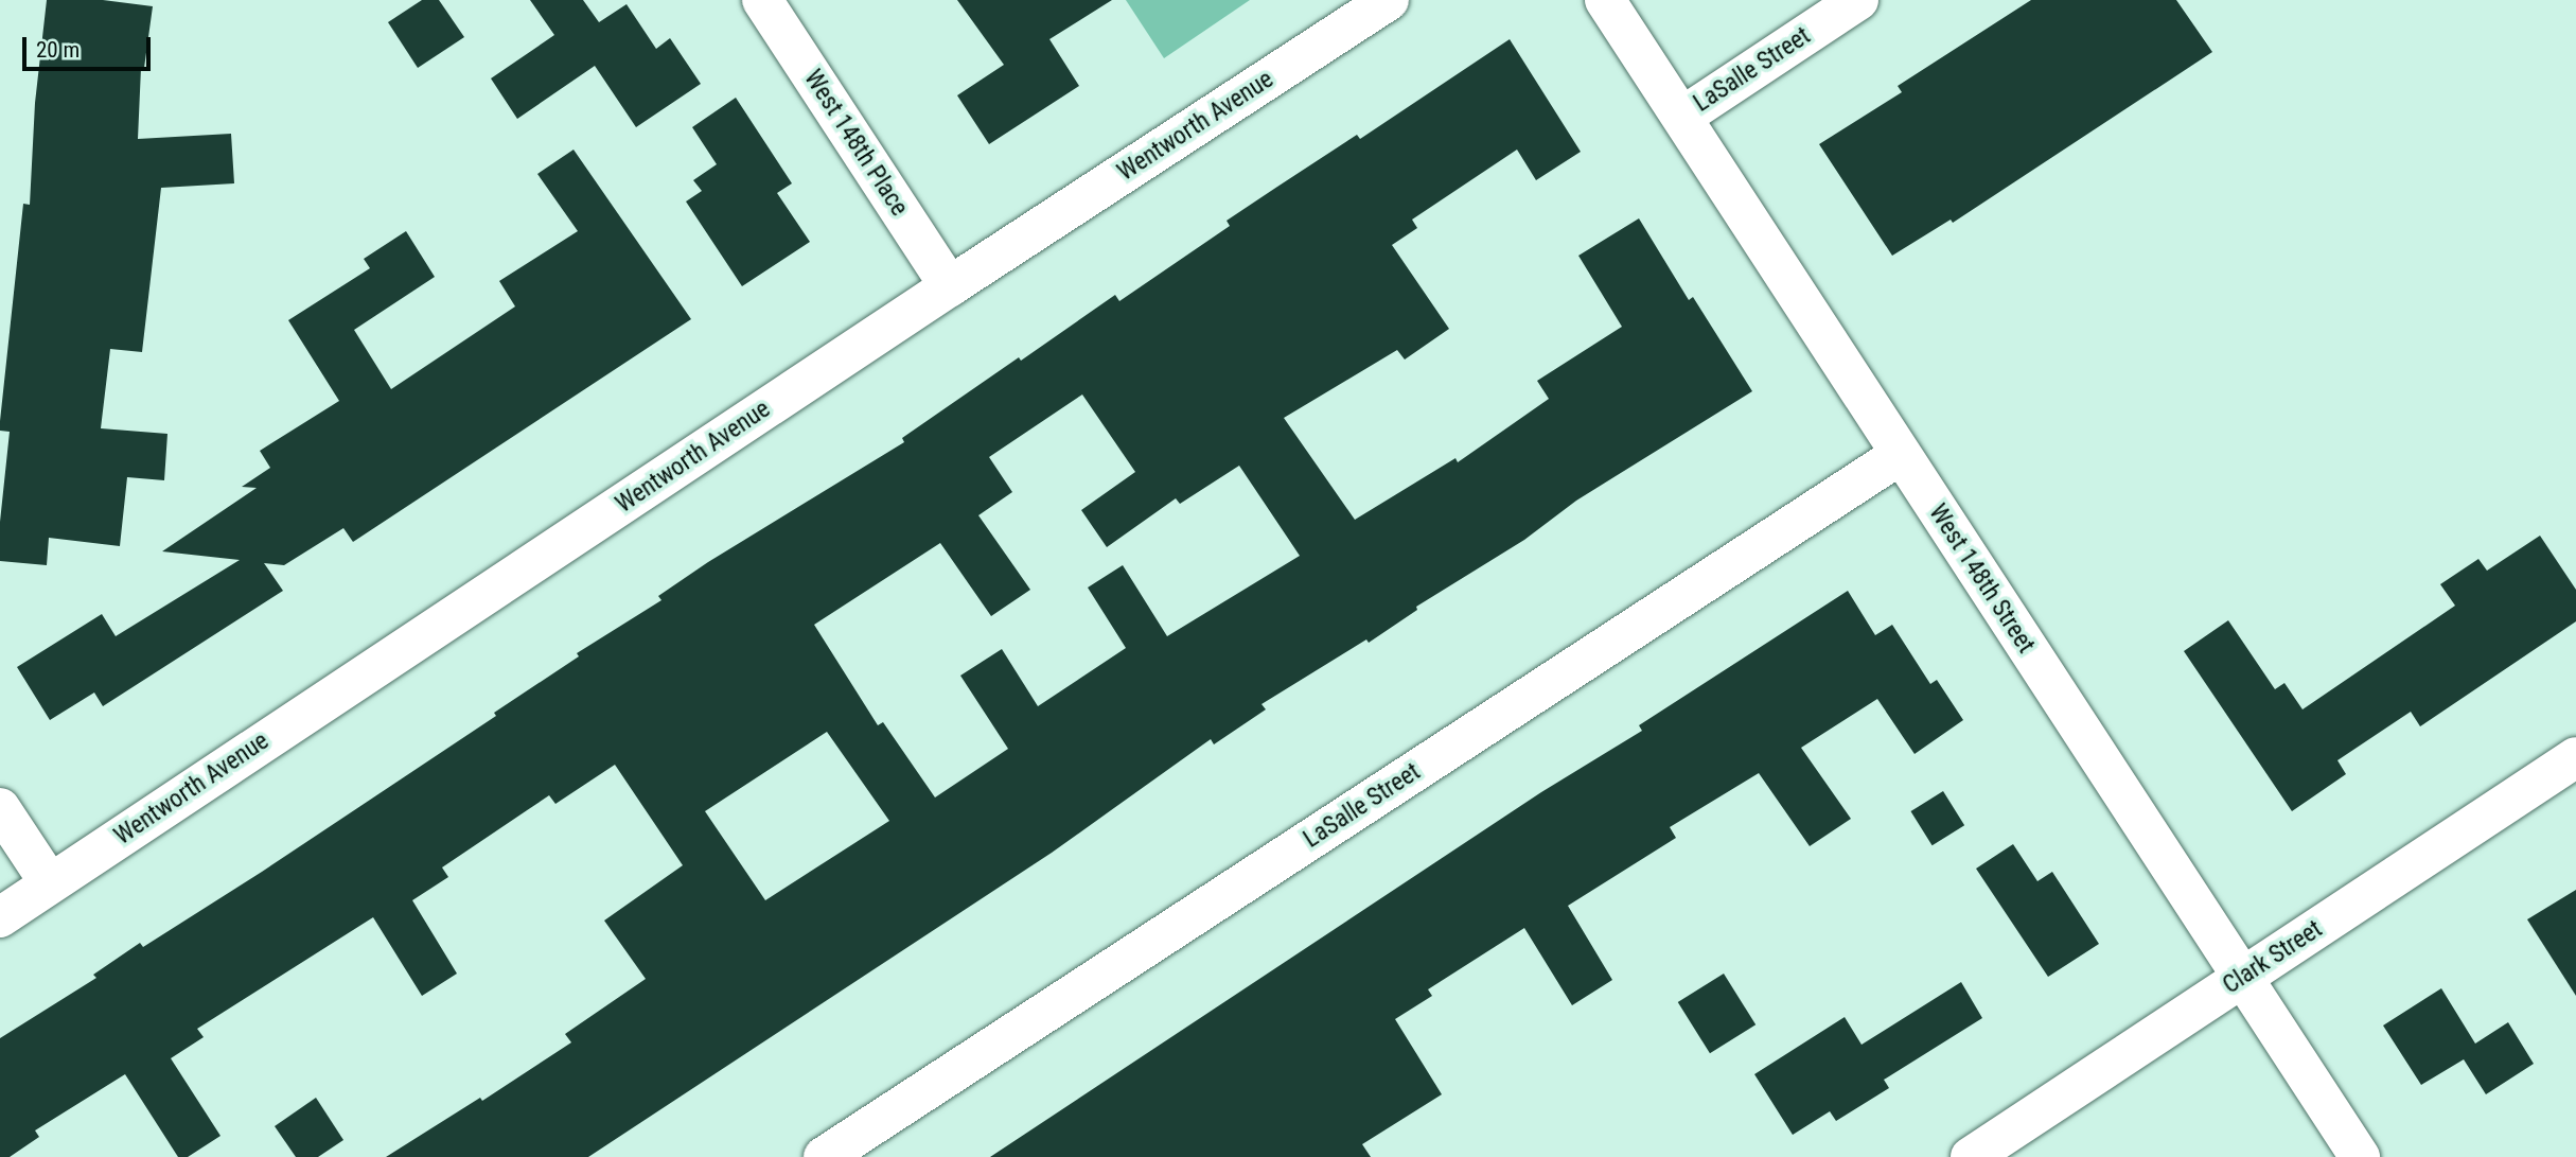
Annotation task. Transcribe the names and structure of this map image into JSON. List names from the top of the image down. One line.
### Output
{"streets":{"street":["LaSalle Street","Wentworth Avenue","West 148th Place","West 148th Street","Clark Street"]},"crossings":[["LaSalle Street","West 148th Street"],["Wentworth Avenue","West 148th Place"],["West 148th Street","Clark Street"]],"scale_bar":"20 m"}
